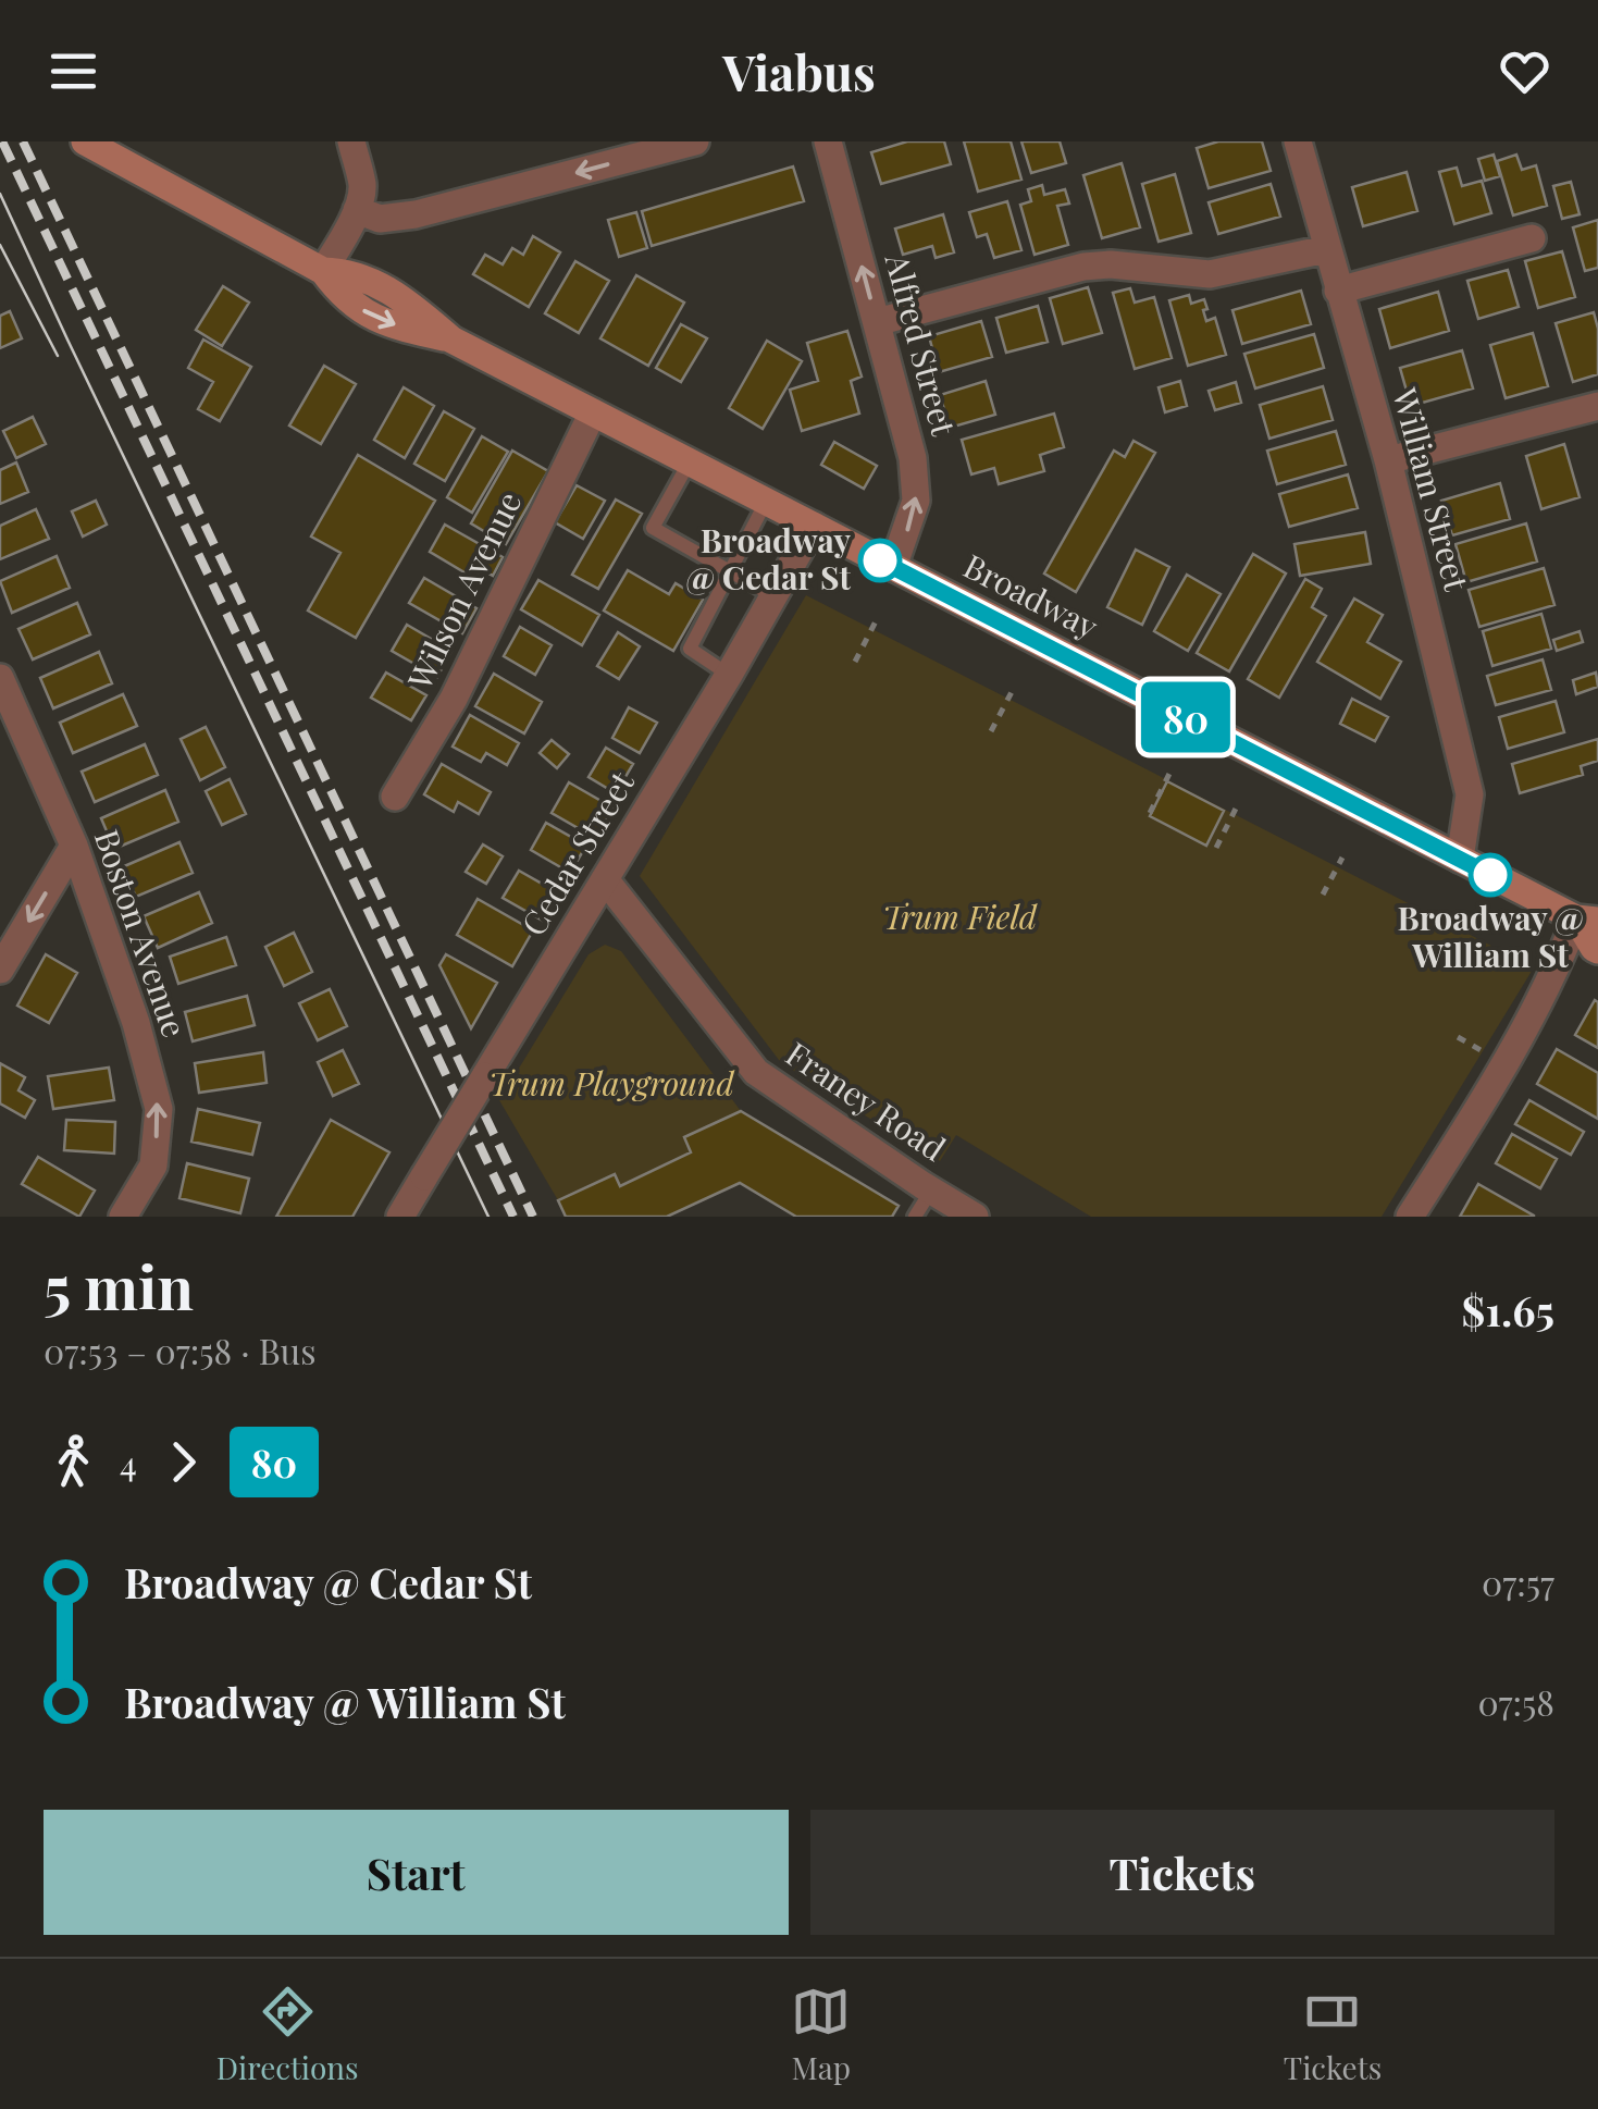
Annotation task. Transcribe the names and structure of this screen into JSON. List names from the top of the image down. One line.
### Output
{"streets":{"main road":["Broadway"],"street":["Alfred Street","William Street","Wilson Avenue","Cedar Street","Boston Avenue","Franey Road"]},"crossings":[["Alfred Street","Broadway"],["William Street","Broadway"],["Wilson Avenue","Broadway"],["Broadway","Cedar Street"],["Cedar Street","Franey Road"]],"one_way":["Alfred Street","Boston Avenue"],"parks":["Trum Field","Trum Playground"],"places":["Broadway @ Cedar St","Broadway @ William St"],"lines":["bus line 80"],"page":{"header":"Viabus","on_map":"80","heading":["5 min","07:53 – 07:58 · Bus","$1.65"],"legs":["4","80"],"list":[{"name":"Broadway @ Cedar St","value":"07:57"},{"name":"Broadway @ William St","value":"07:58"}],"buttons":["Start","Tickets"],"tabs":["Directions","Map","Tickets"]}}
